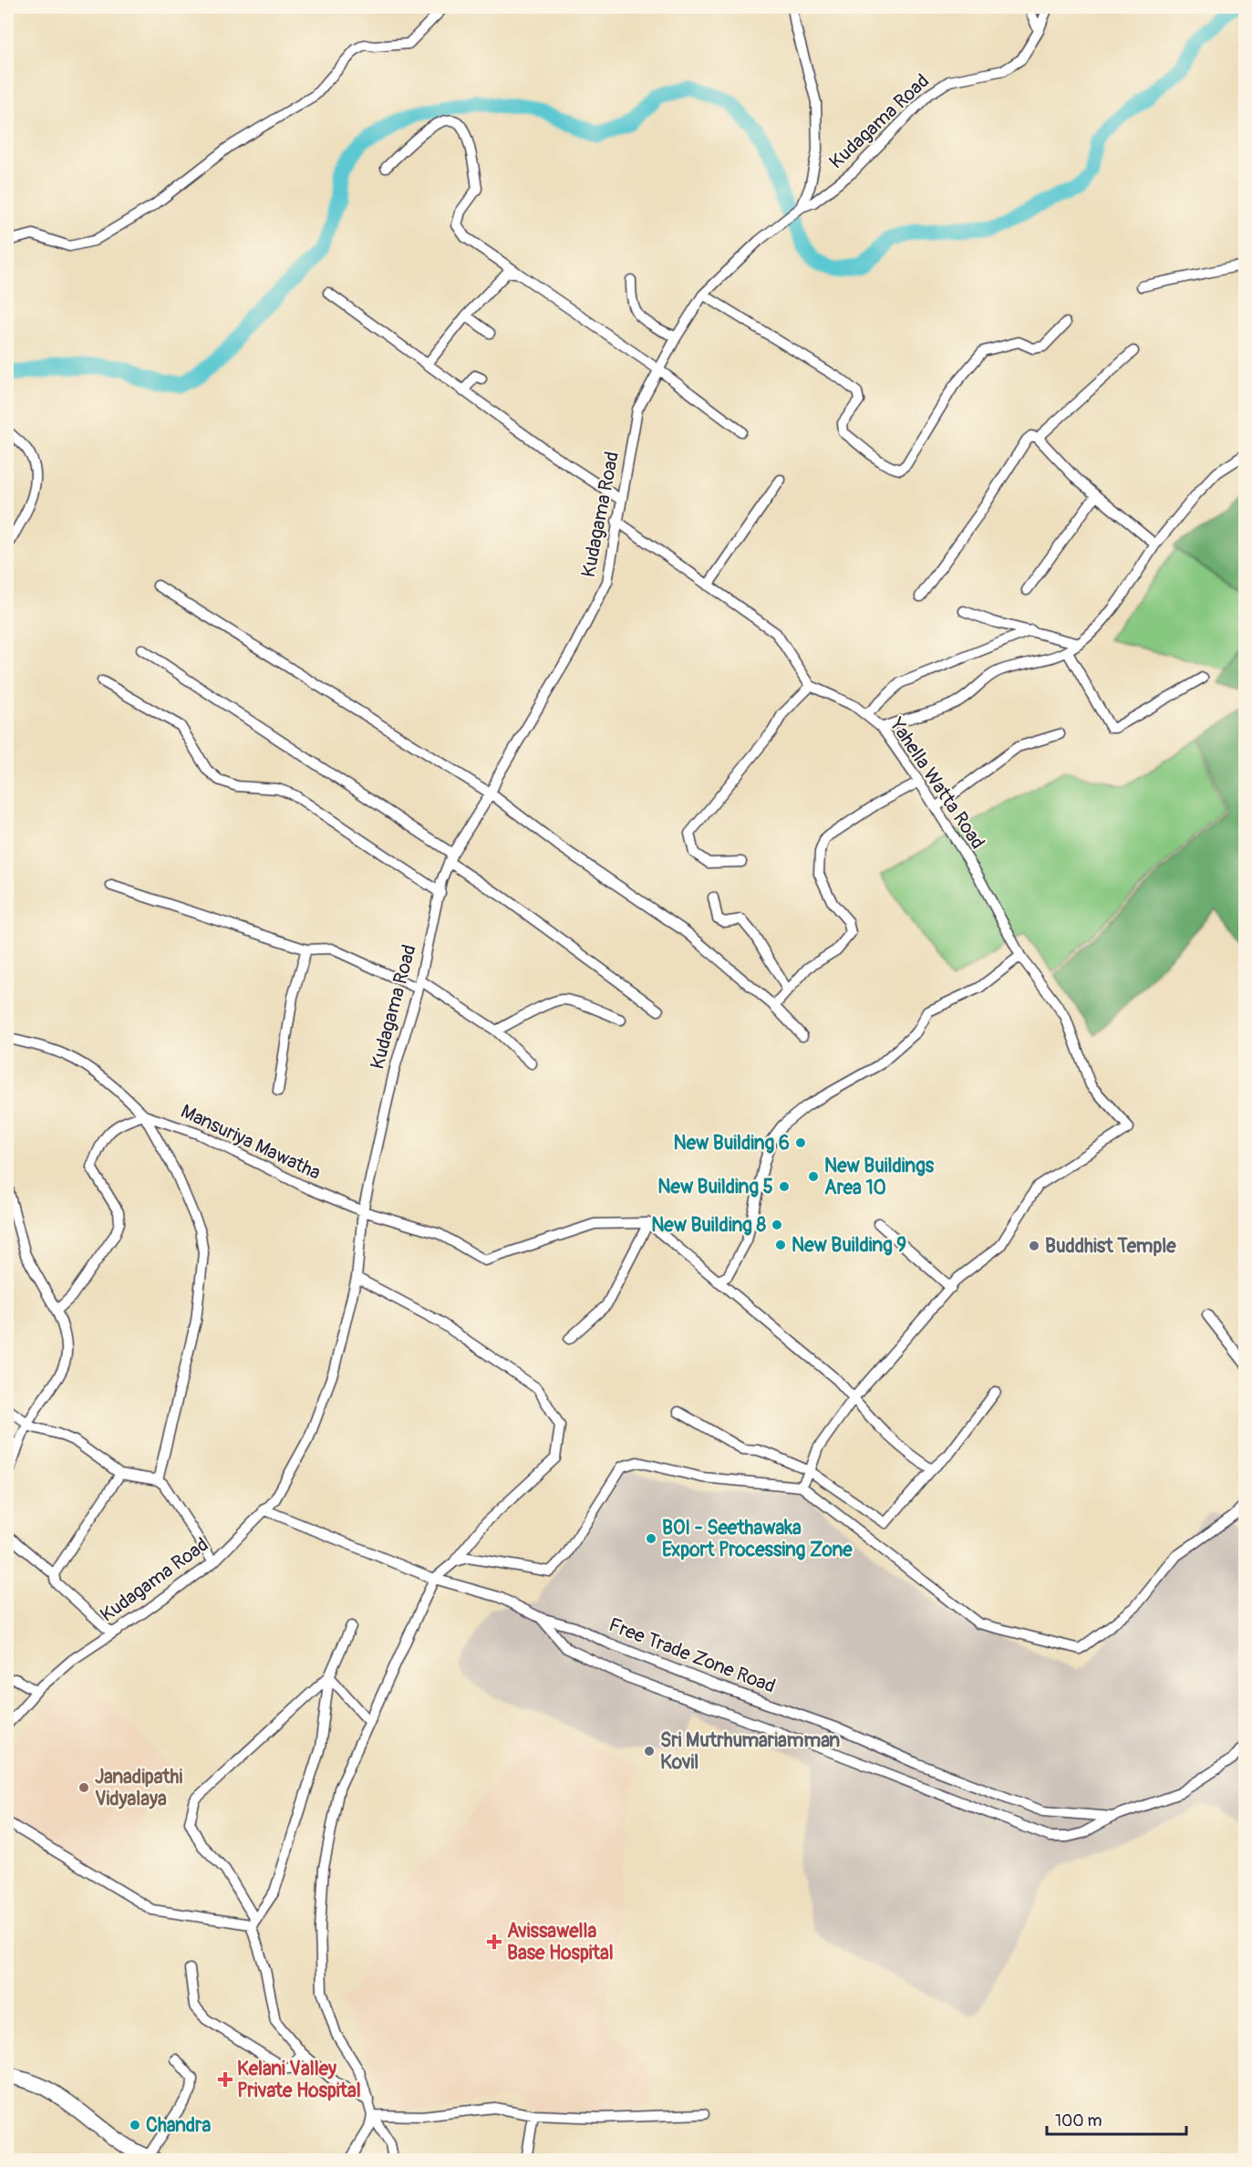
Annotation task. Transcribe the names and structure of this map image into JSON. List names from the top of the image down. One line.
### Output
{"streets":{"street":["Kudagama Road","Yahella Watta Road","Mansuriya Mawatha","Free Trade Zone Road"]},"crossings":[["Kudagama Road","Mansuriya Mawatha"],["Kudagama Road","Free Trade Zone Road"]],"places":{"other":["New Building 6","New Buildings Area 10","New Building 5","New Building 8","New Building 9","Buddhist Temple","BOI - Seethawaka Export Processing Zone","Sri Mutrhumariamman Kovil","Janadipathi Vidyalaya","Chandra"],"health":["Avissawella Base Hospital","Kelani Valley Private Hospital"]},"scale_bar":"100 m"}
